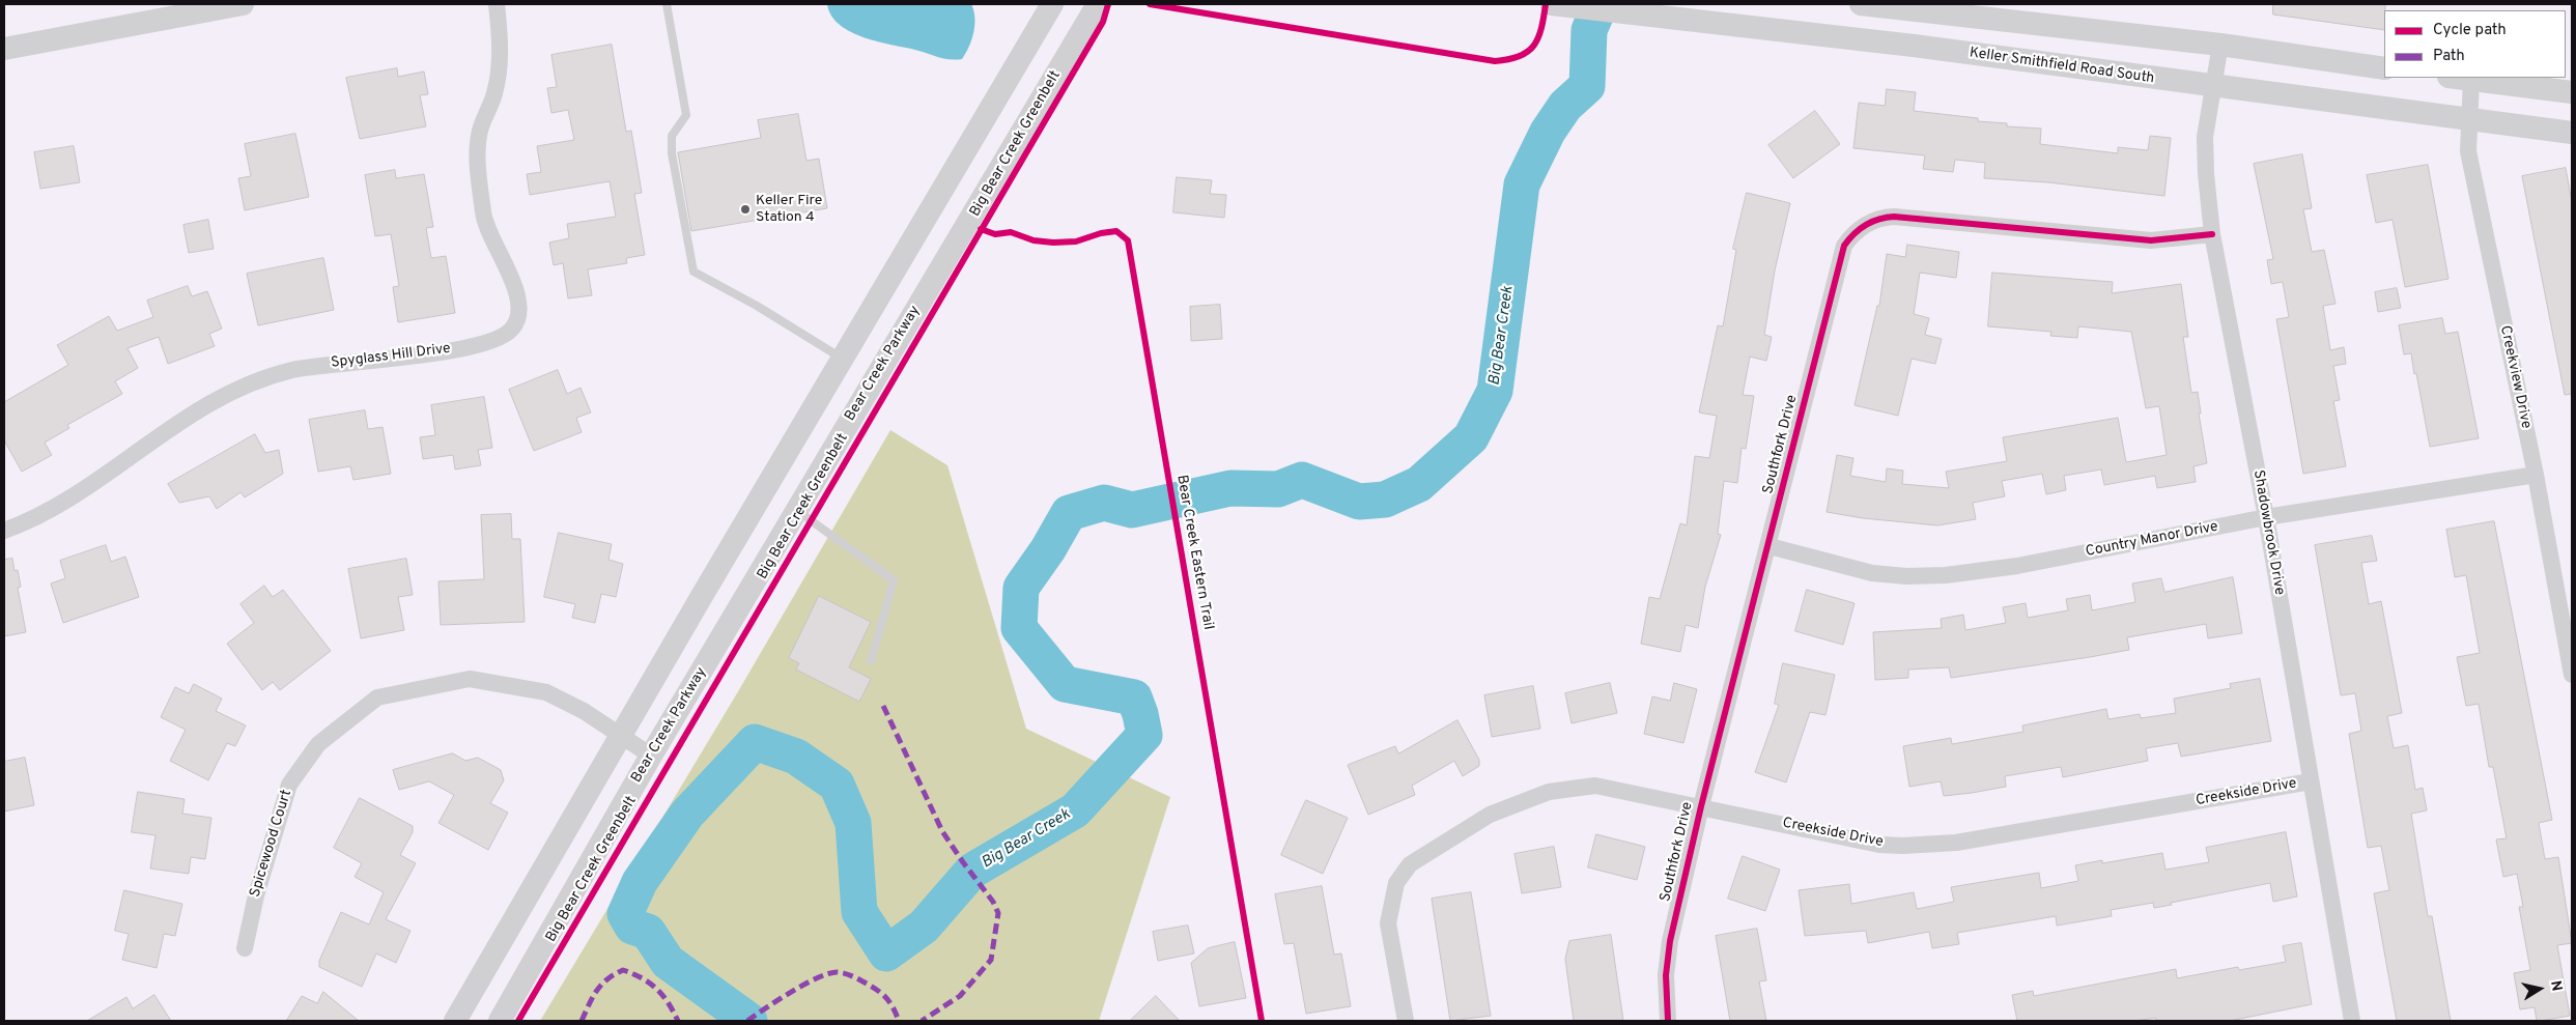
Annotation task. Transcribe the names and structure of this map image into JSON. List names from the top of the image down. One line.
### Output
{"streets":{"main road":["Keller Smithfield Road South","Bear Creek Parkway"],"street":["Spyglass Hill Drive","Creekview Drive","Southfork Drive","Shadowbrook Drive","Country Manor Drive","Creekside Drive","Spicewood Court"],"cycle path":["Big Bear Creek Greenbelt"]},"crossings":[["Keller Smithfield Road South","Creekview Drive"],["Keller Smithfield Road South","Shadowbrook Drive"],["Bear Creek Parkway","Spicewood Court"],["Creekview Drive","Country Manor Drive"],["Southfork Drive","Shadowbrook Drive"],["Southfork Drive","Country Manor Drive"],["Southfork Drive","Creekside Drive"],["Shadowbrook Drive","Country Manor Drive"],["Shadowbrook Drive","Creekside Drive"]],"water":["Big Bear Creek"],"places":["Keller Fire Station 4"],"legend":["Cycle path","Path"],"north":"right"}
